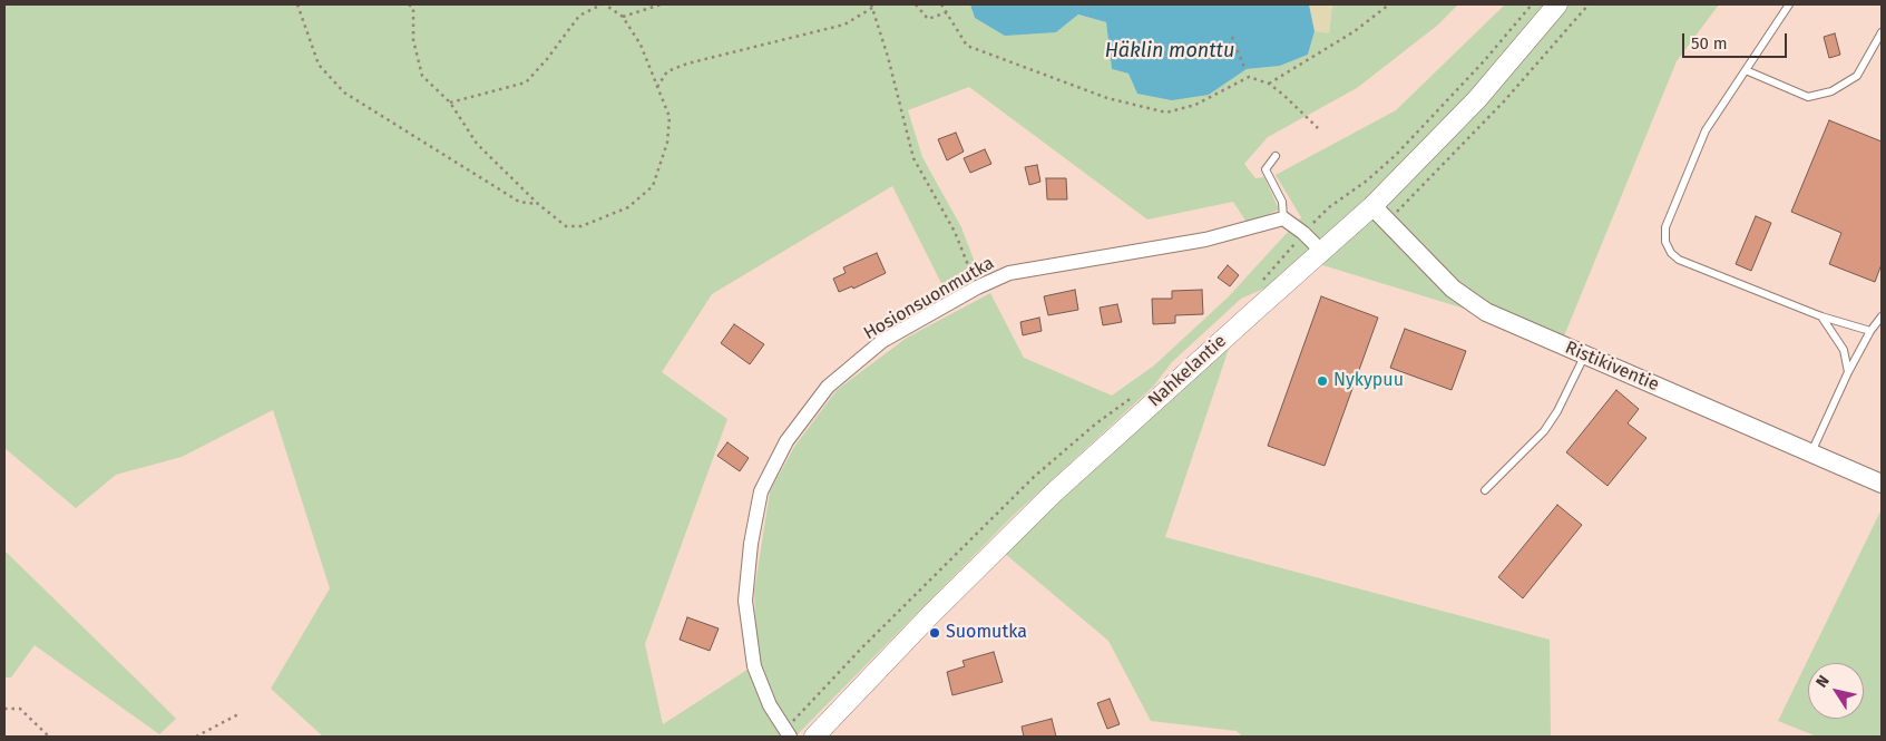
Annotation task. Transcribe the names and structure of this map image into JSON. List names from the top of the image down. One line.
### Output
{"streets":{"main road":["Nahkelantie"],"street":["Hosionsuonmutka","Ristikiventie"]},"crossings":[["Ristikiventie","Nahkelantie"]],"water":["Häklin monttu"],"places":["Nykypuu","Suomutka"],"scale_bar":"50 m","north":"top left"}
